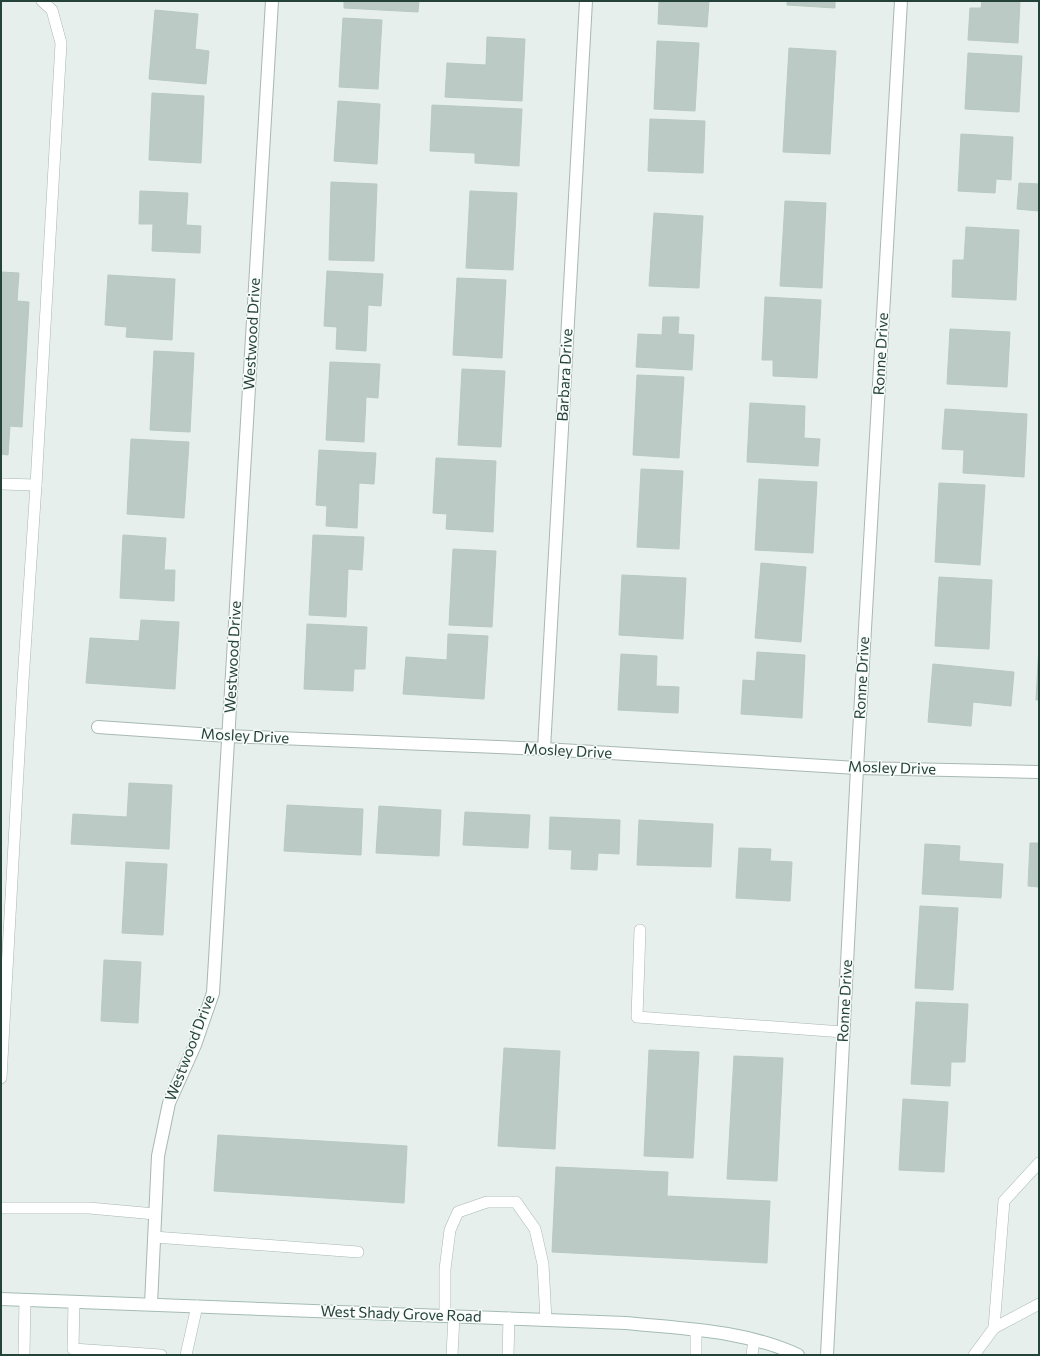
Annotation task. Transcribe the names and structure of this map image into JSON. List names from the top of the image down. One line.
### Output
{"streets":{"street":["Westwood Drive","Ronne Drive","Barbara Drive","Mosley Drive","West Shady Grove Road"]},"crossings":[["Westwood Drive","Mosley Drive"],["Westwood Drive","West Shady Grove Road"],["Ronne Drive","Mosley Drive"],["Barbara Drive","Mosley Drive"]]}
